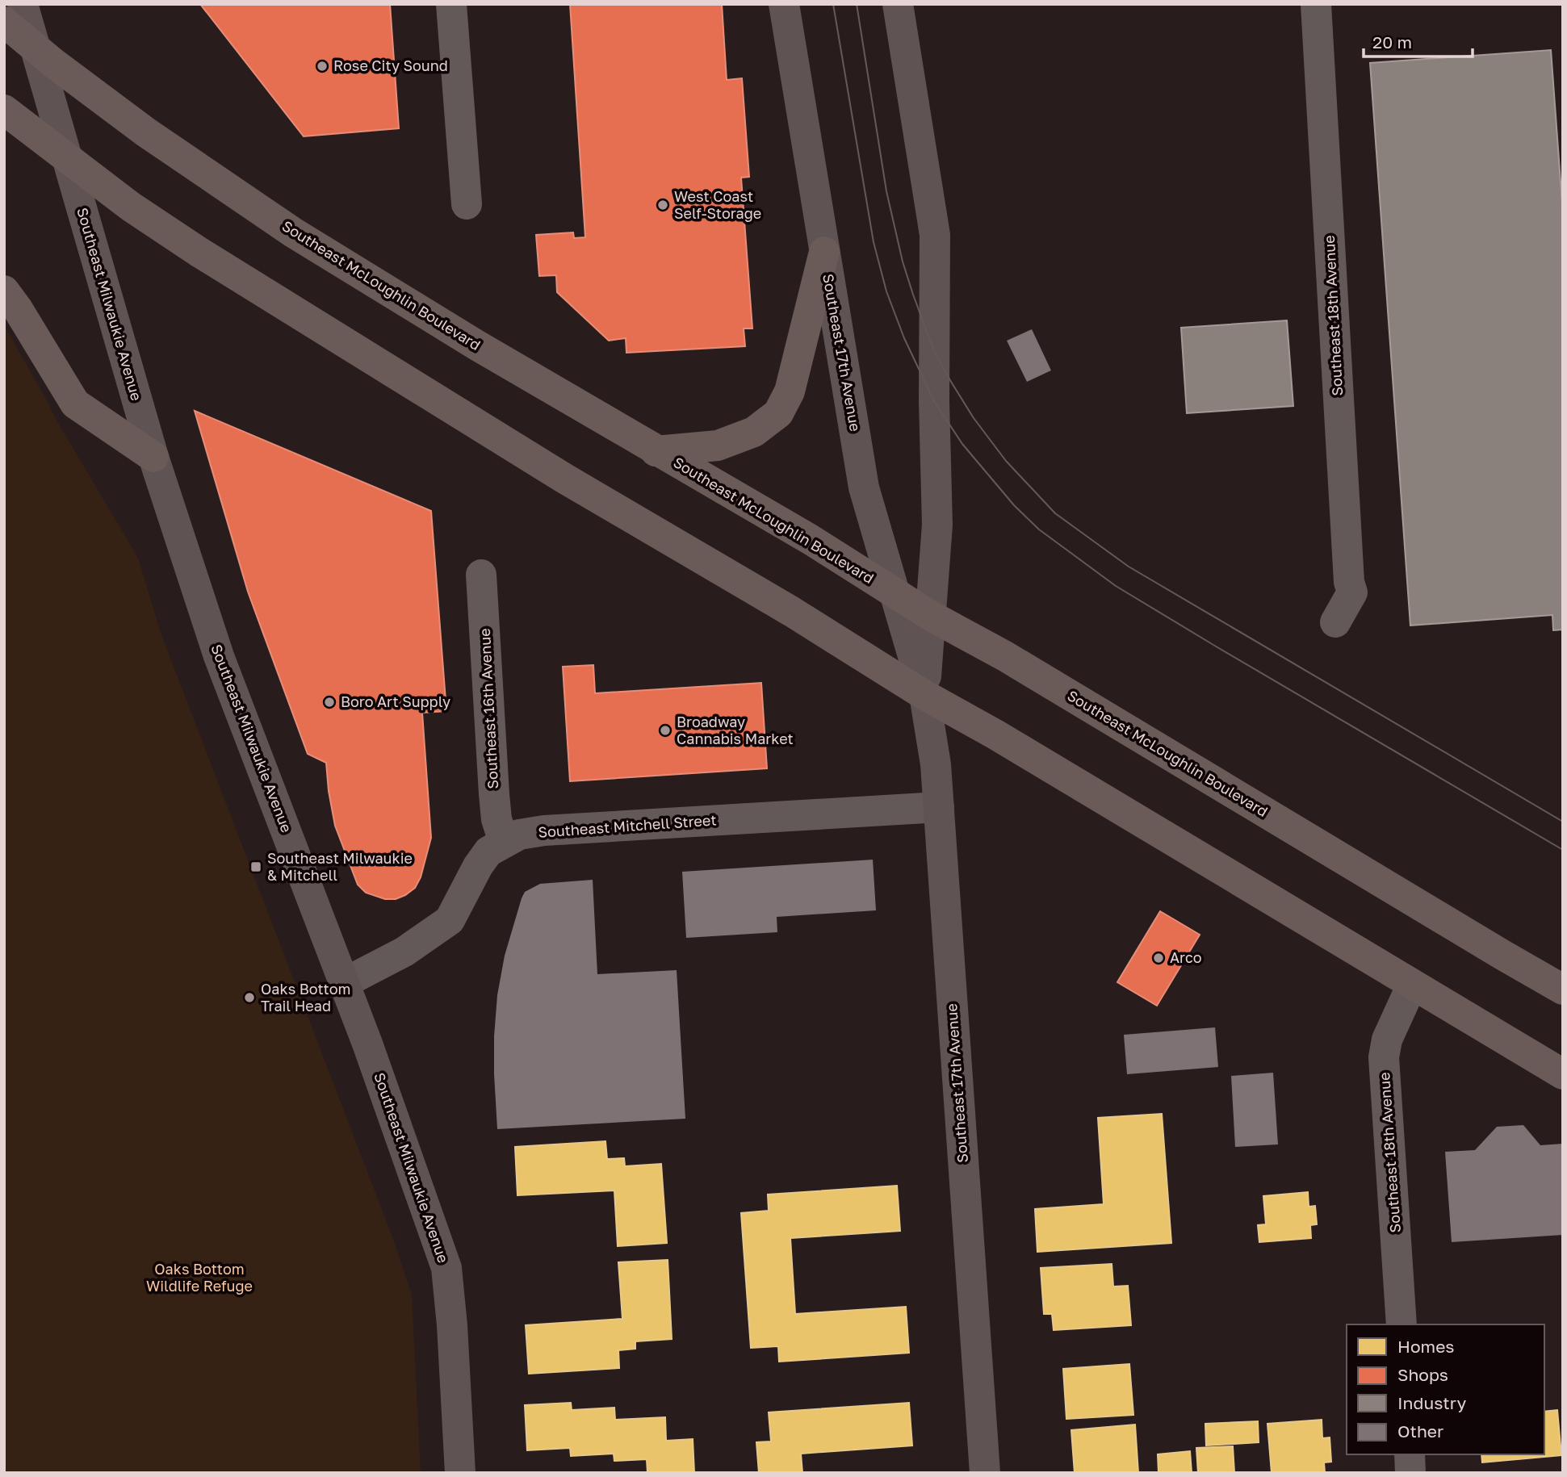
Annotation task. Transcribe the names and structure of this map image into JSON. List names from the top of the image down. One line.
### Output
{"streets":{"highway":["Southeast McLoughlin Boulevard"],"street":["Southeast Milwaukie Avenue","Southeast 18th Avenue","Southeast 17th Avenue","Southeast 16th Avenue","Southeast Mitchell Street"]},"crossings":[["Southeast McLoughlin Boulevard","Southeast 17th Avenue"],["Southeast Milwaukie Avenue","Southeast Mitchell Street"],["Southeast 17th Avenue","Southeast Mitchell Street"],["Southeast 16th Avenue","Southeast Mitchell Street"]],"parks":["Oaks Bottom Wildlife Refuge"],"places":{"other":["Rose City Sound","West Coast Self-Storage","Boro Art Supply","Broadway Cannabis Market","Arco","Oaks Bottom Trail Head"],"transit":["Southeast Milwaukie & Mitchell"]},"legend":["Homes","Shops","Industry","Other"],"scale_bar":"20 m"}
